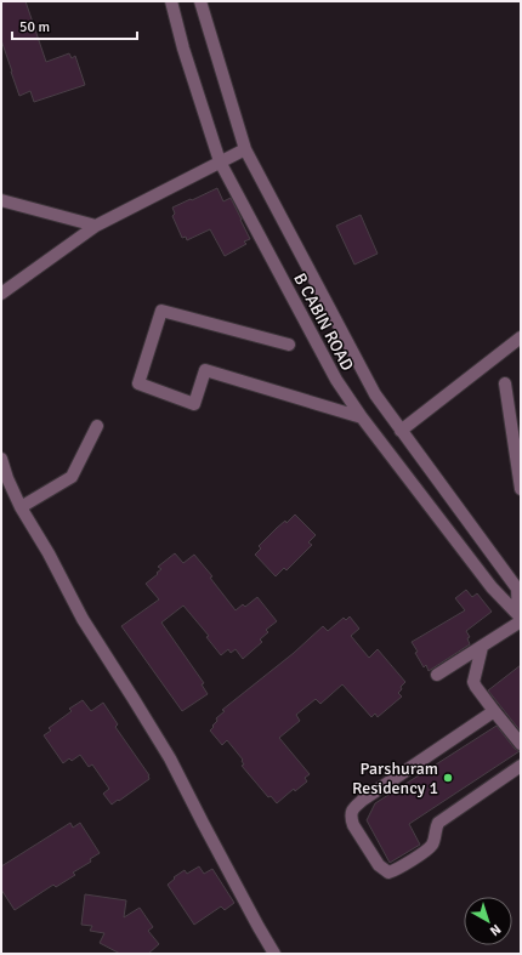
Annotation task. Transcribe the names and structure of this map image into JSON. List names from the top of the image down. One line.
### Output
{"streets":{"street":["B CABIN ROAD"]},"places":["Parshuram Residency 1"],"scale_bar":"50 m","north":"bottom right"}
